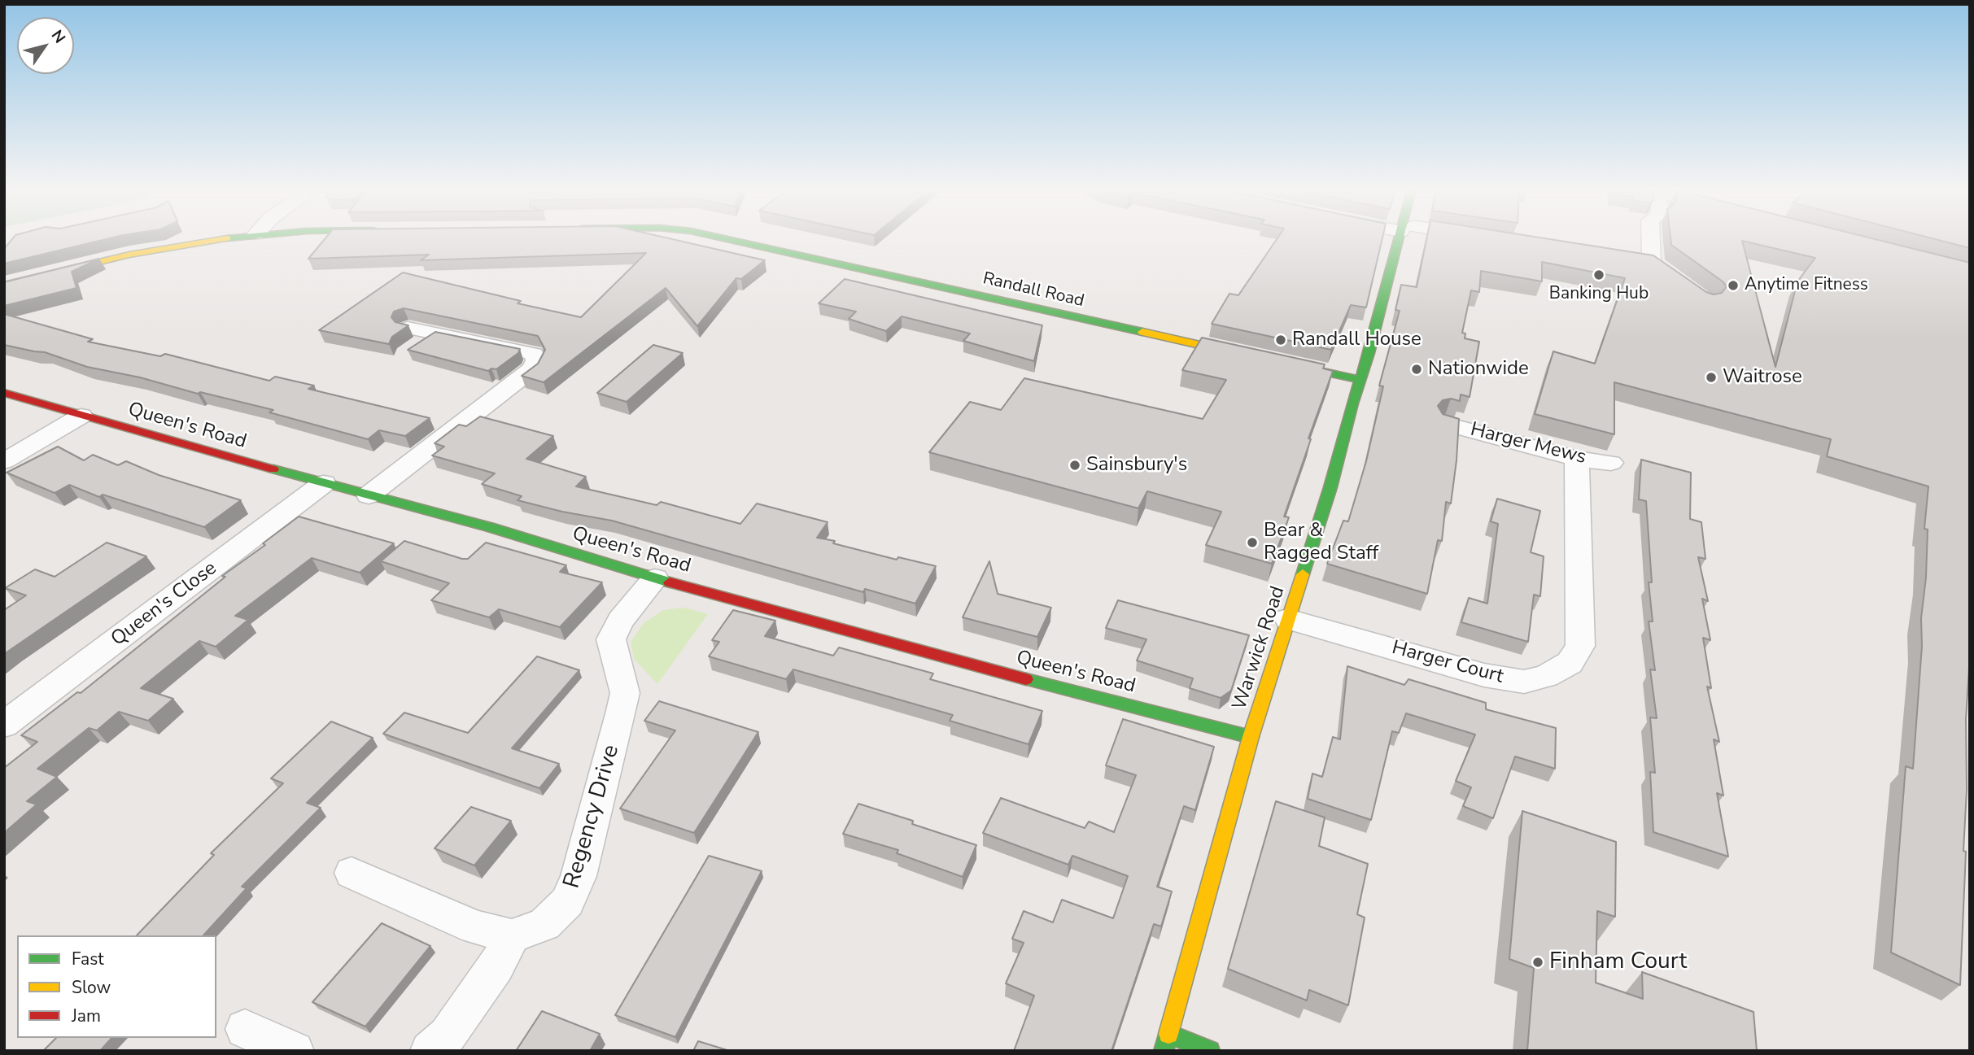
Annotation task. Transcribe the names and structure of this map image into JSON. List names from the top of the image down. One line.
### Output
{"streets":{"street":["Randall Road","Queen's Road","Harger Mews","Queen's Close","Warwick Road","Harger Court","Regency Drive"]},"crossings":[["Queen's Road","Queen's Close"],["Queen's Road","Warwick Road"],["Queen's Road","Regency Drive"],["Harger Mews","Harger Court"],["Warwick Road","Harger Court"]],"places":["Banking Hub","Anytime Fitness","Randall House","Nationwide","Waitrose","Sainsbury's","Bear & Ragged Staff","Finham Court"],"legend":["Fast","Slow","Jam"],"north":"top right"}
